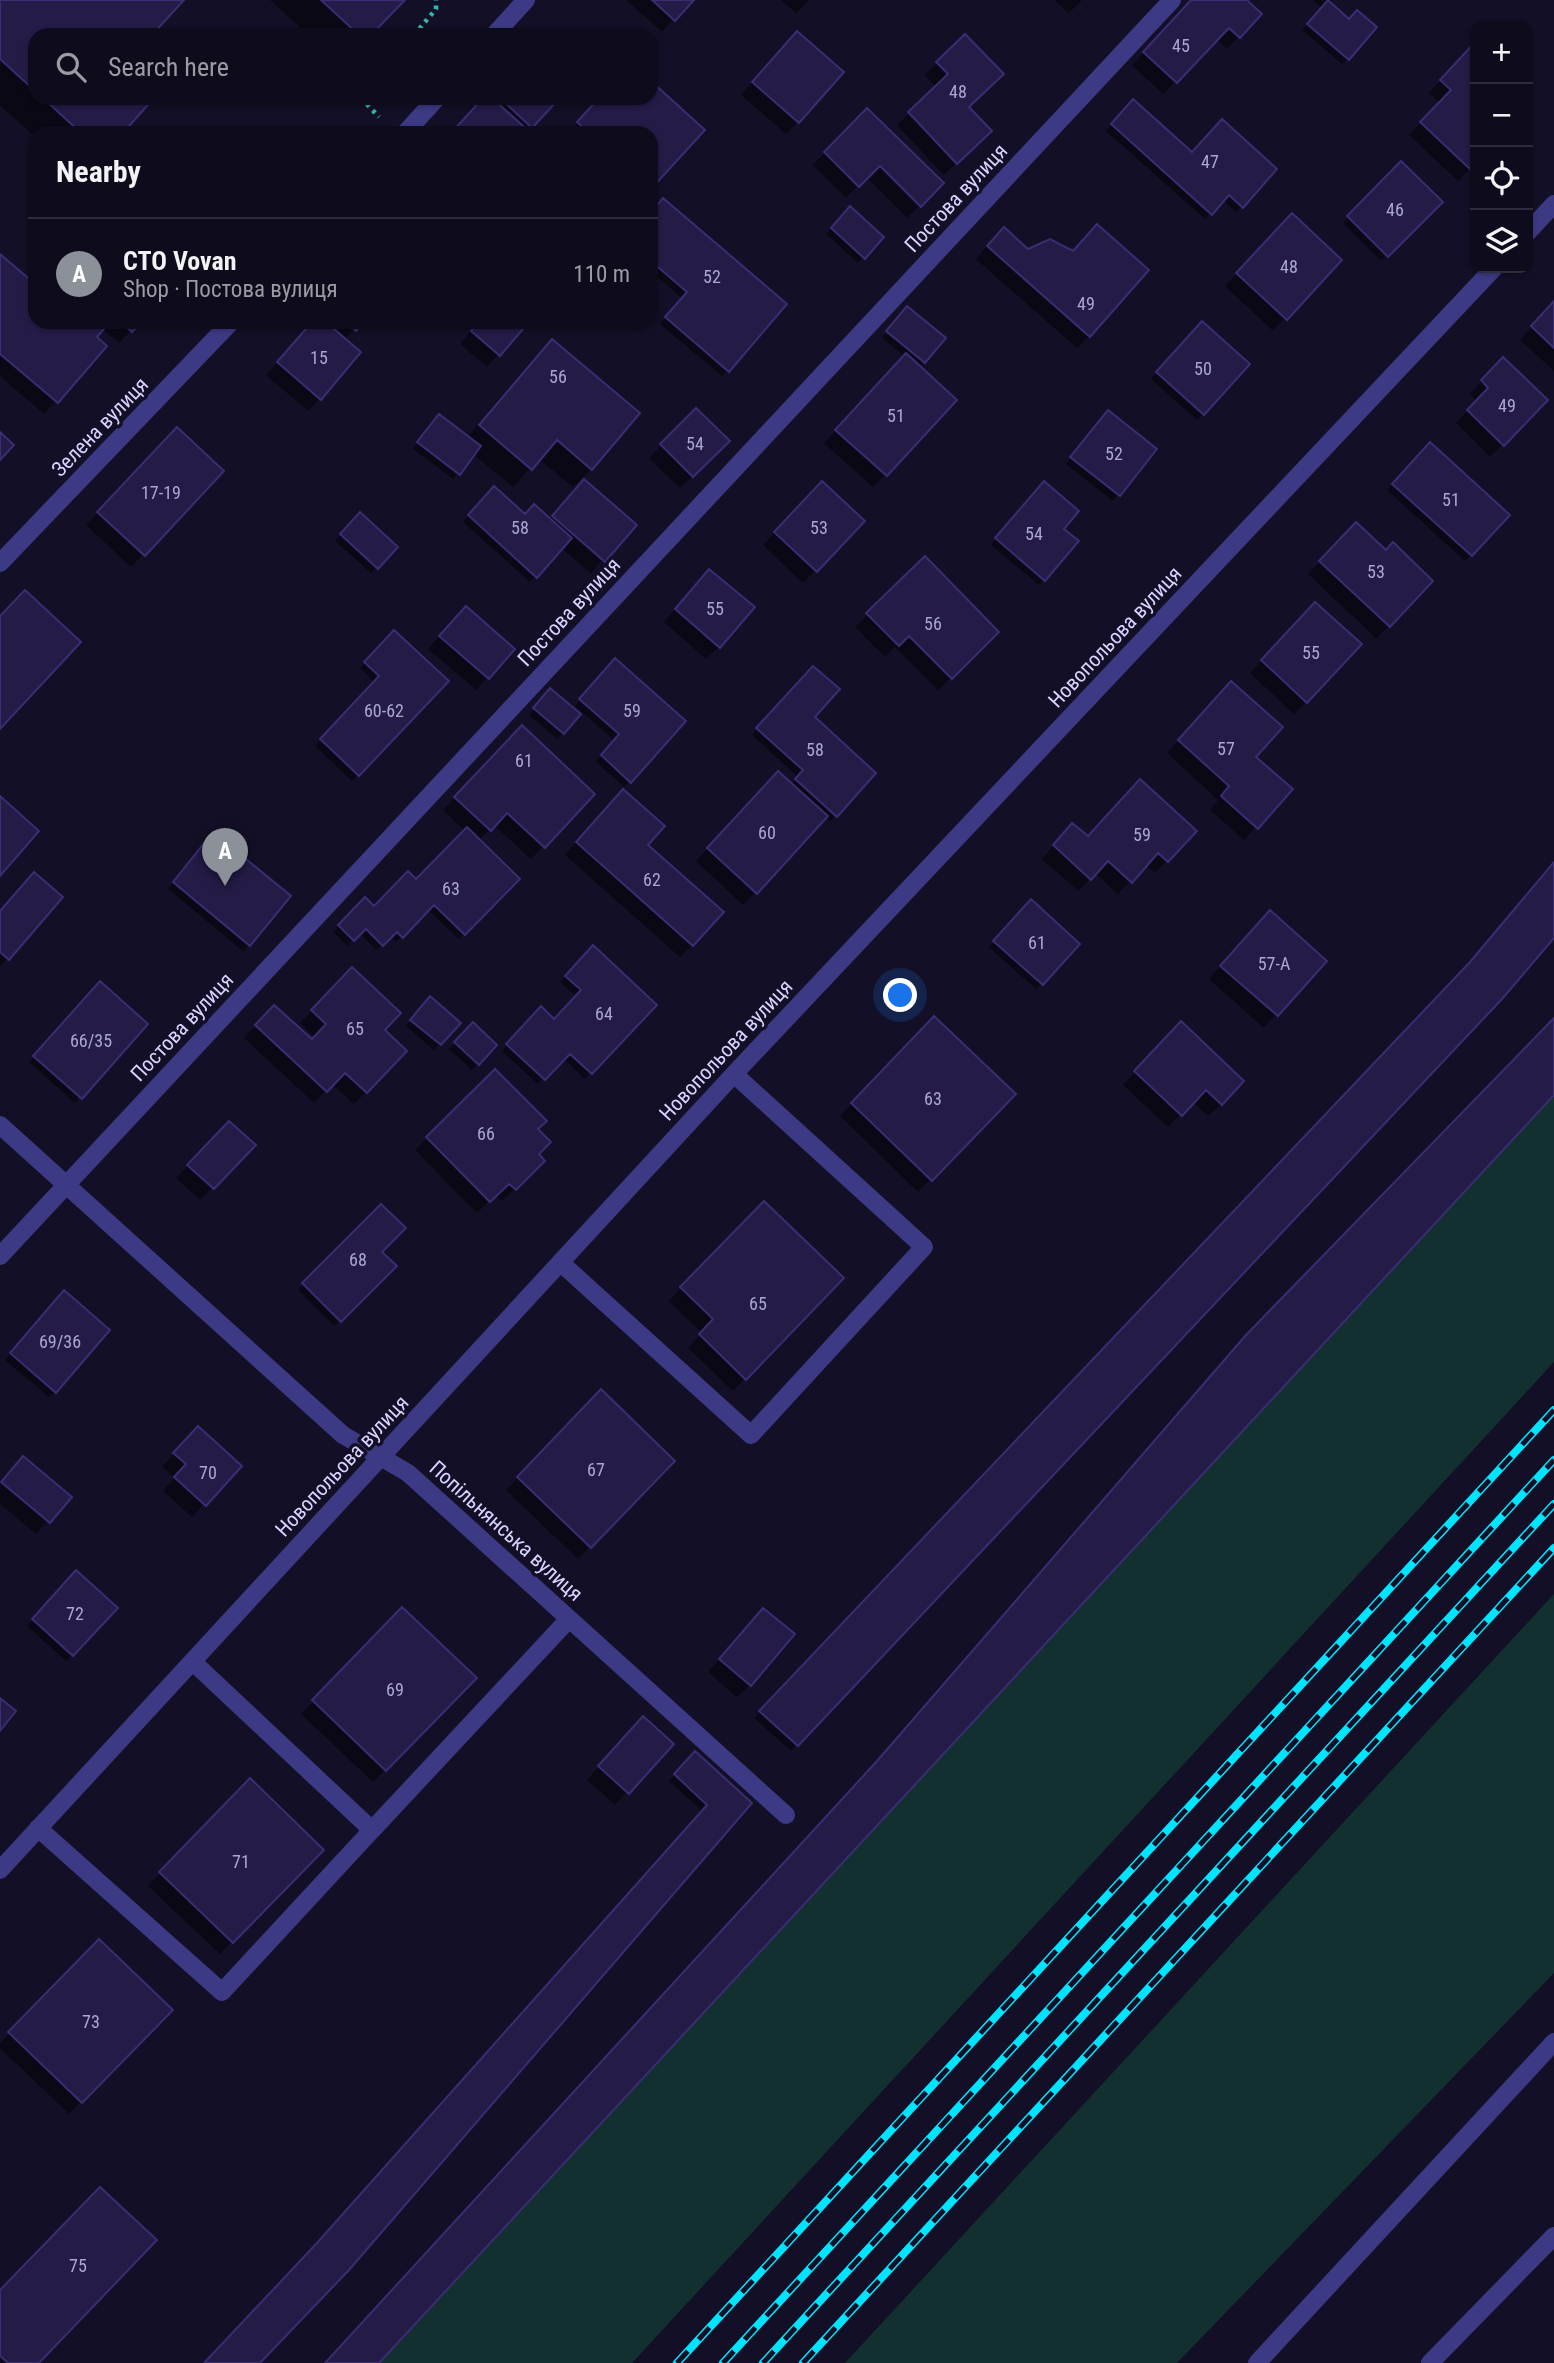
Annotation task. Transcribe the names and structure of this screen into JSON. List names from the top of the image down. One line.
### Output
{"streets":{"street":["Постова вулиця","Зелена вулиця","Новопольова вулиця","Попільнянська вулиця"]},"crossings":[["Постова вулиця","Попільнянська вулиця"],["Новопольова вулиця","Попільнянська вулиця"]],"house_numbers":["45","48","47","46","48","52","49","15","50","56","49","51","54","52","17-19","51","58","53","54","53","55","56","55","60-62","59","57","58","61","60","59","62","63","61","57-А","64","65","66/35","63","66","68","65","69/36","67","70","72","69","71","73","75"],"page":{"map_buttons":["+","−"],"search":"Search here","heading":"Nearby","list":[{"mark":"A","name":"СТО Vovan","note":"Shop · Постова вулиця","value":"110 m"}],"pins":"A"}}
